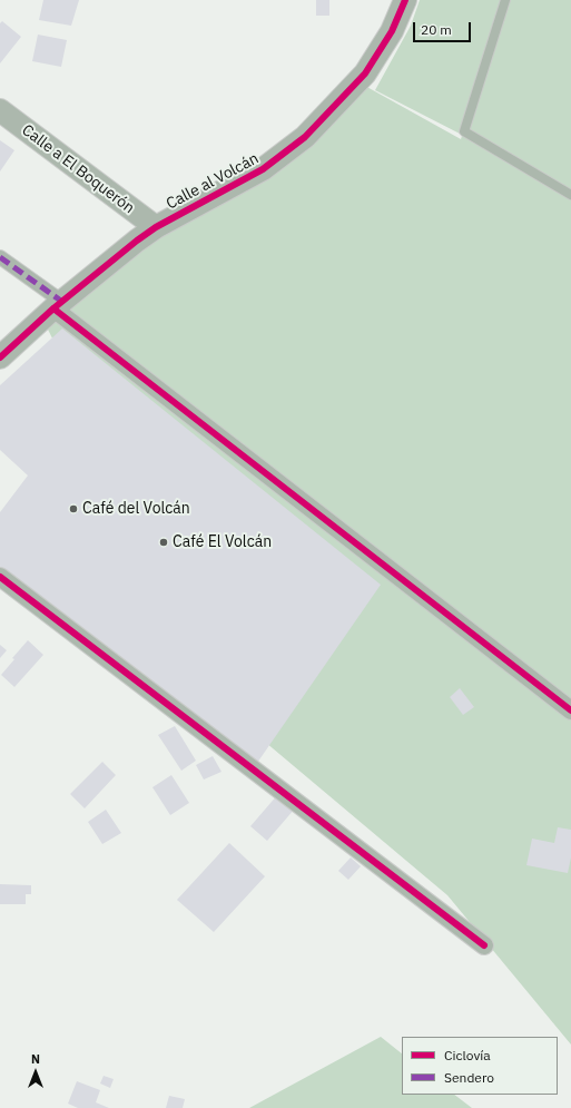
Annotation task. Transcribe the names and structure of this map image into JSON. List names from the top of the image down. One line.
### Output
{"streets":{"street":["Calle a El Boquerón","Calle al Volcán"]},"crossings":[["Calle a El Boquerón","Calle al Volcán"]],"places":["Café del Volcán","Café El Volcán"],"legend":["Ciclovía","Sendero"],"scale_bar":"20 m","north":"top"}
